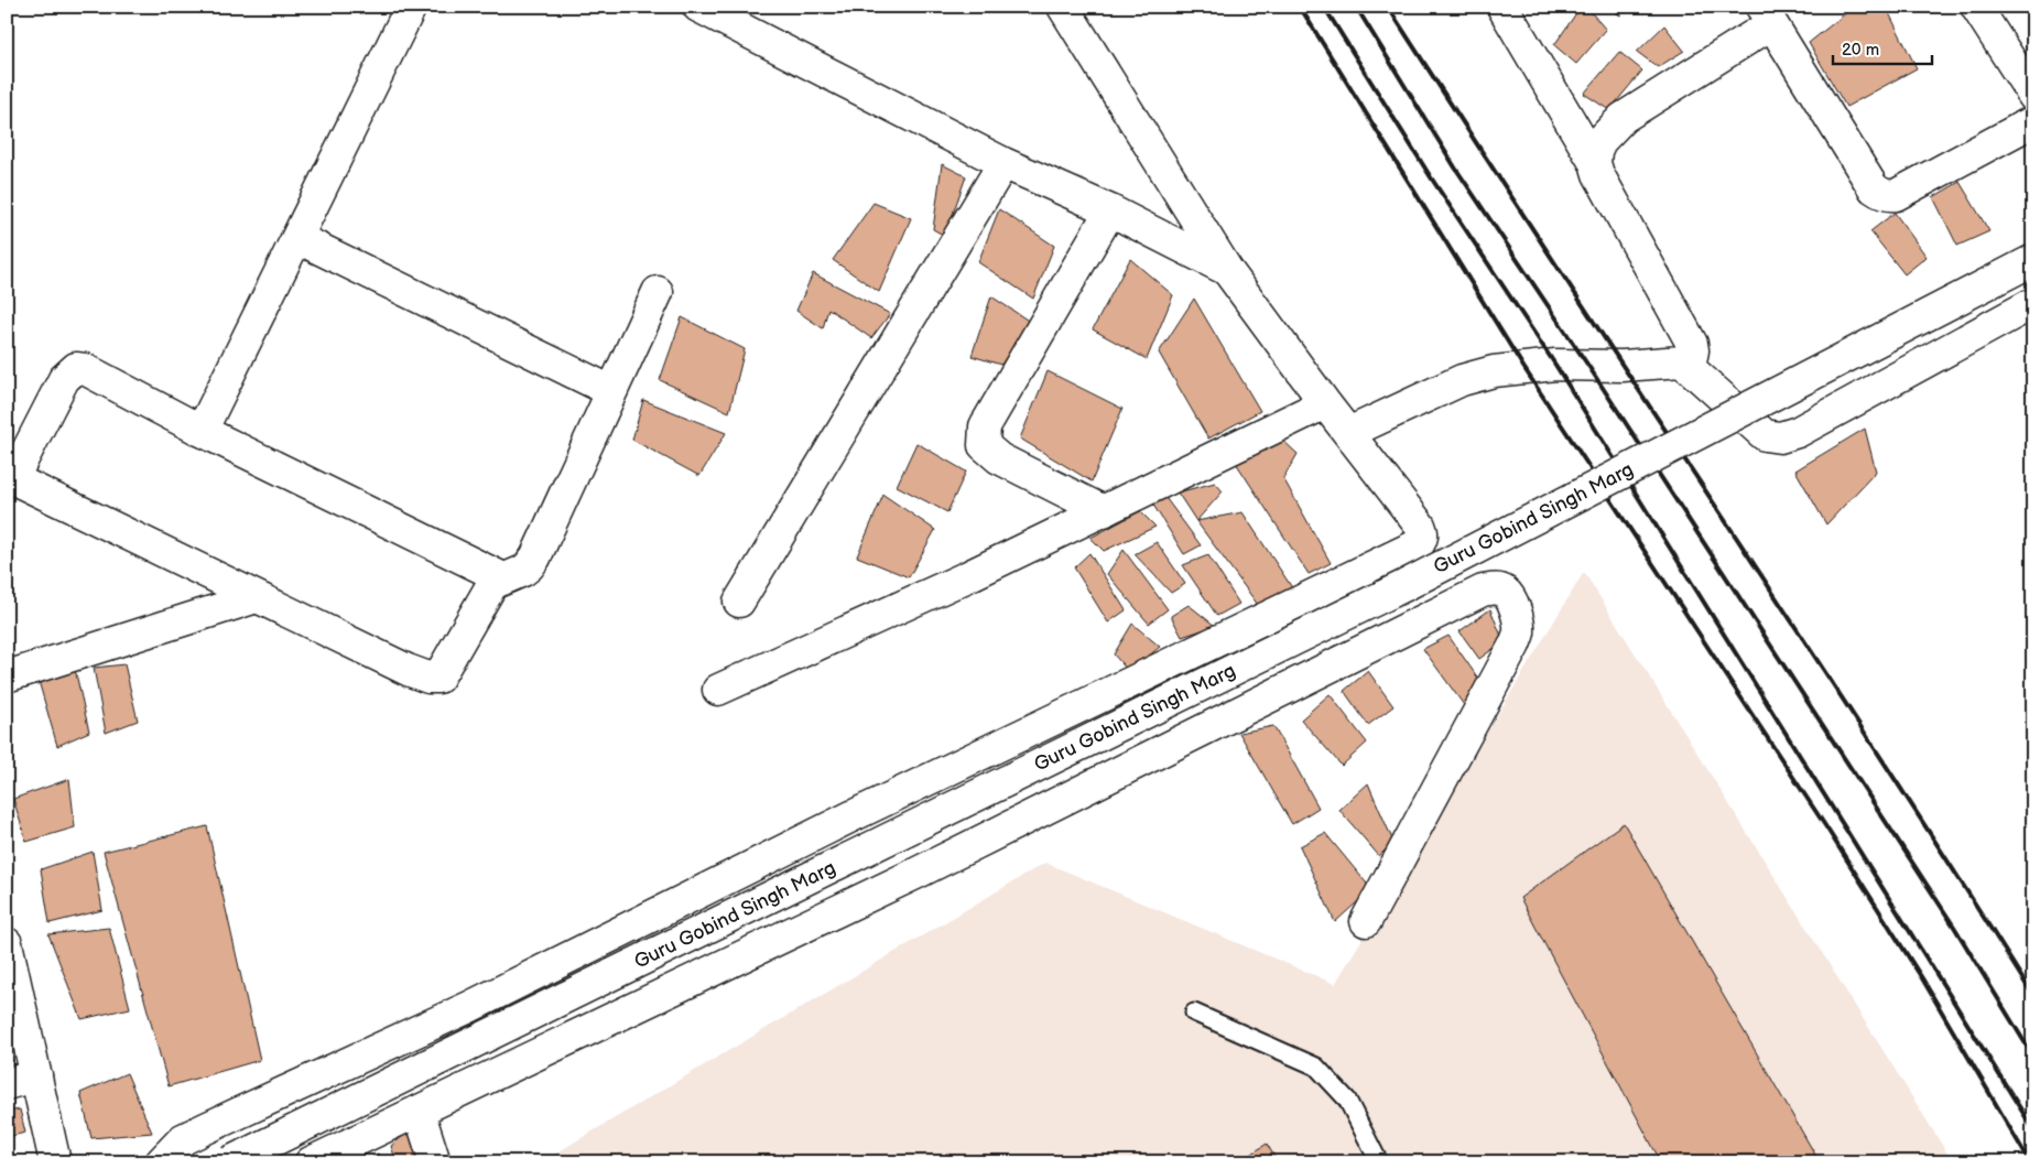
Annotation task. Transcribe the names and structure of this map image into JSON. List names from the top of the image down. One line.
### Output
{"streets":{"street":["Guru Gobind Singh Marg"]},"scale_bar":"20 m"}
